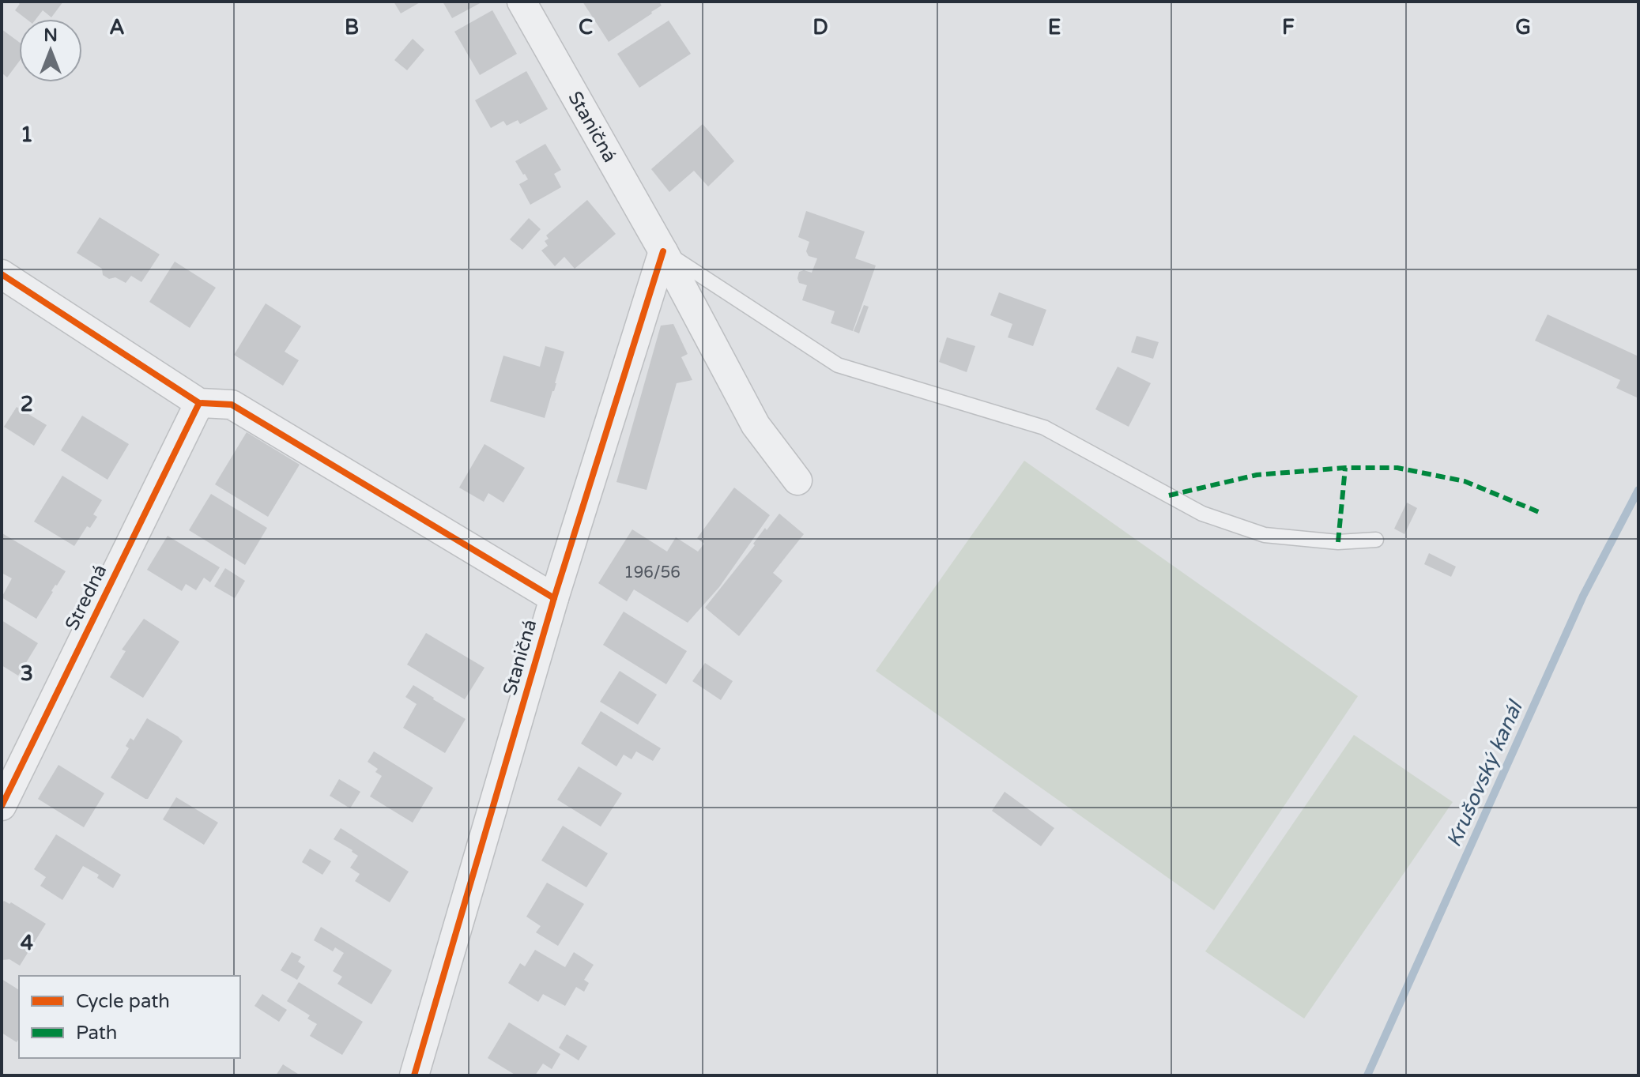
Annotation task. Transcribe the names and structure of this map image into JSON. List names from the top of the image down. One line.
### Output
{"streets":{"street":["Staničná","Stredná"]},"water":["Krušovský kanál"],"house_numbers":["196/56"],"legend":["Cycle path","Path"],"north":"top","grid":{"columns":["A","B","C","D","E","F","G"],"rows":["1","2","3","4"]}}
